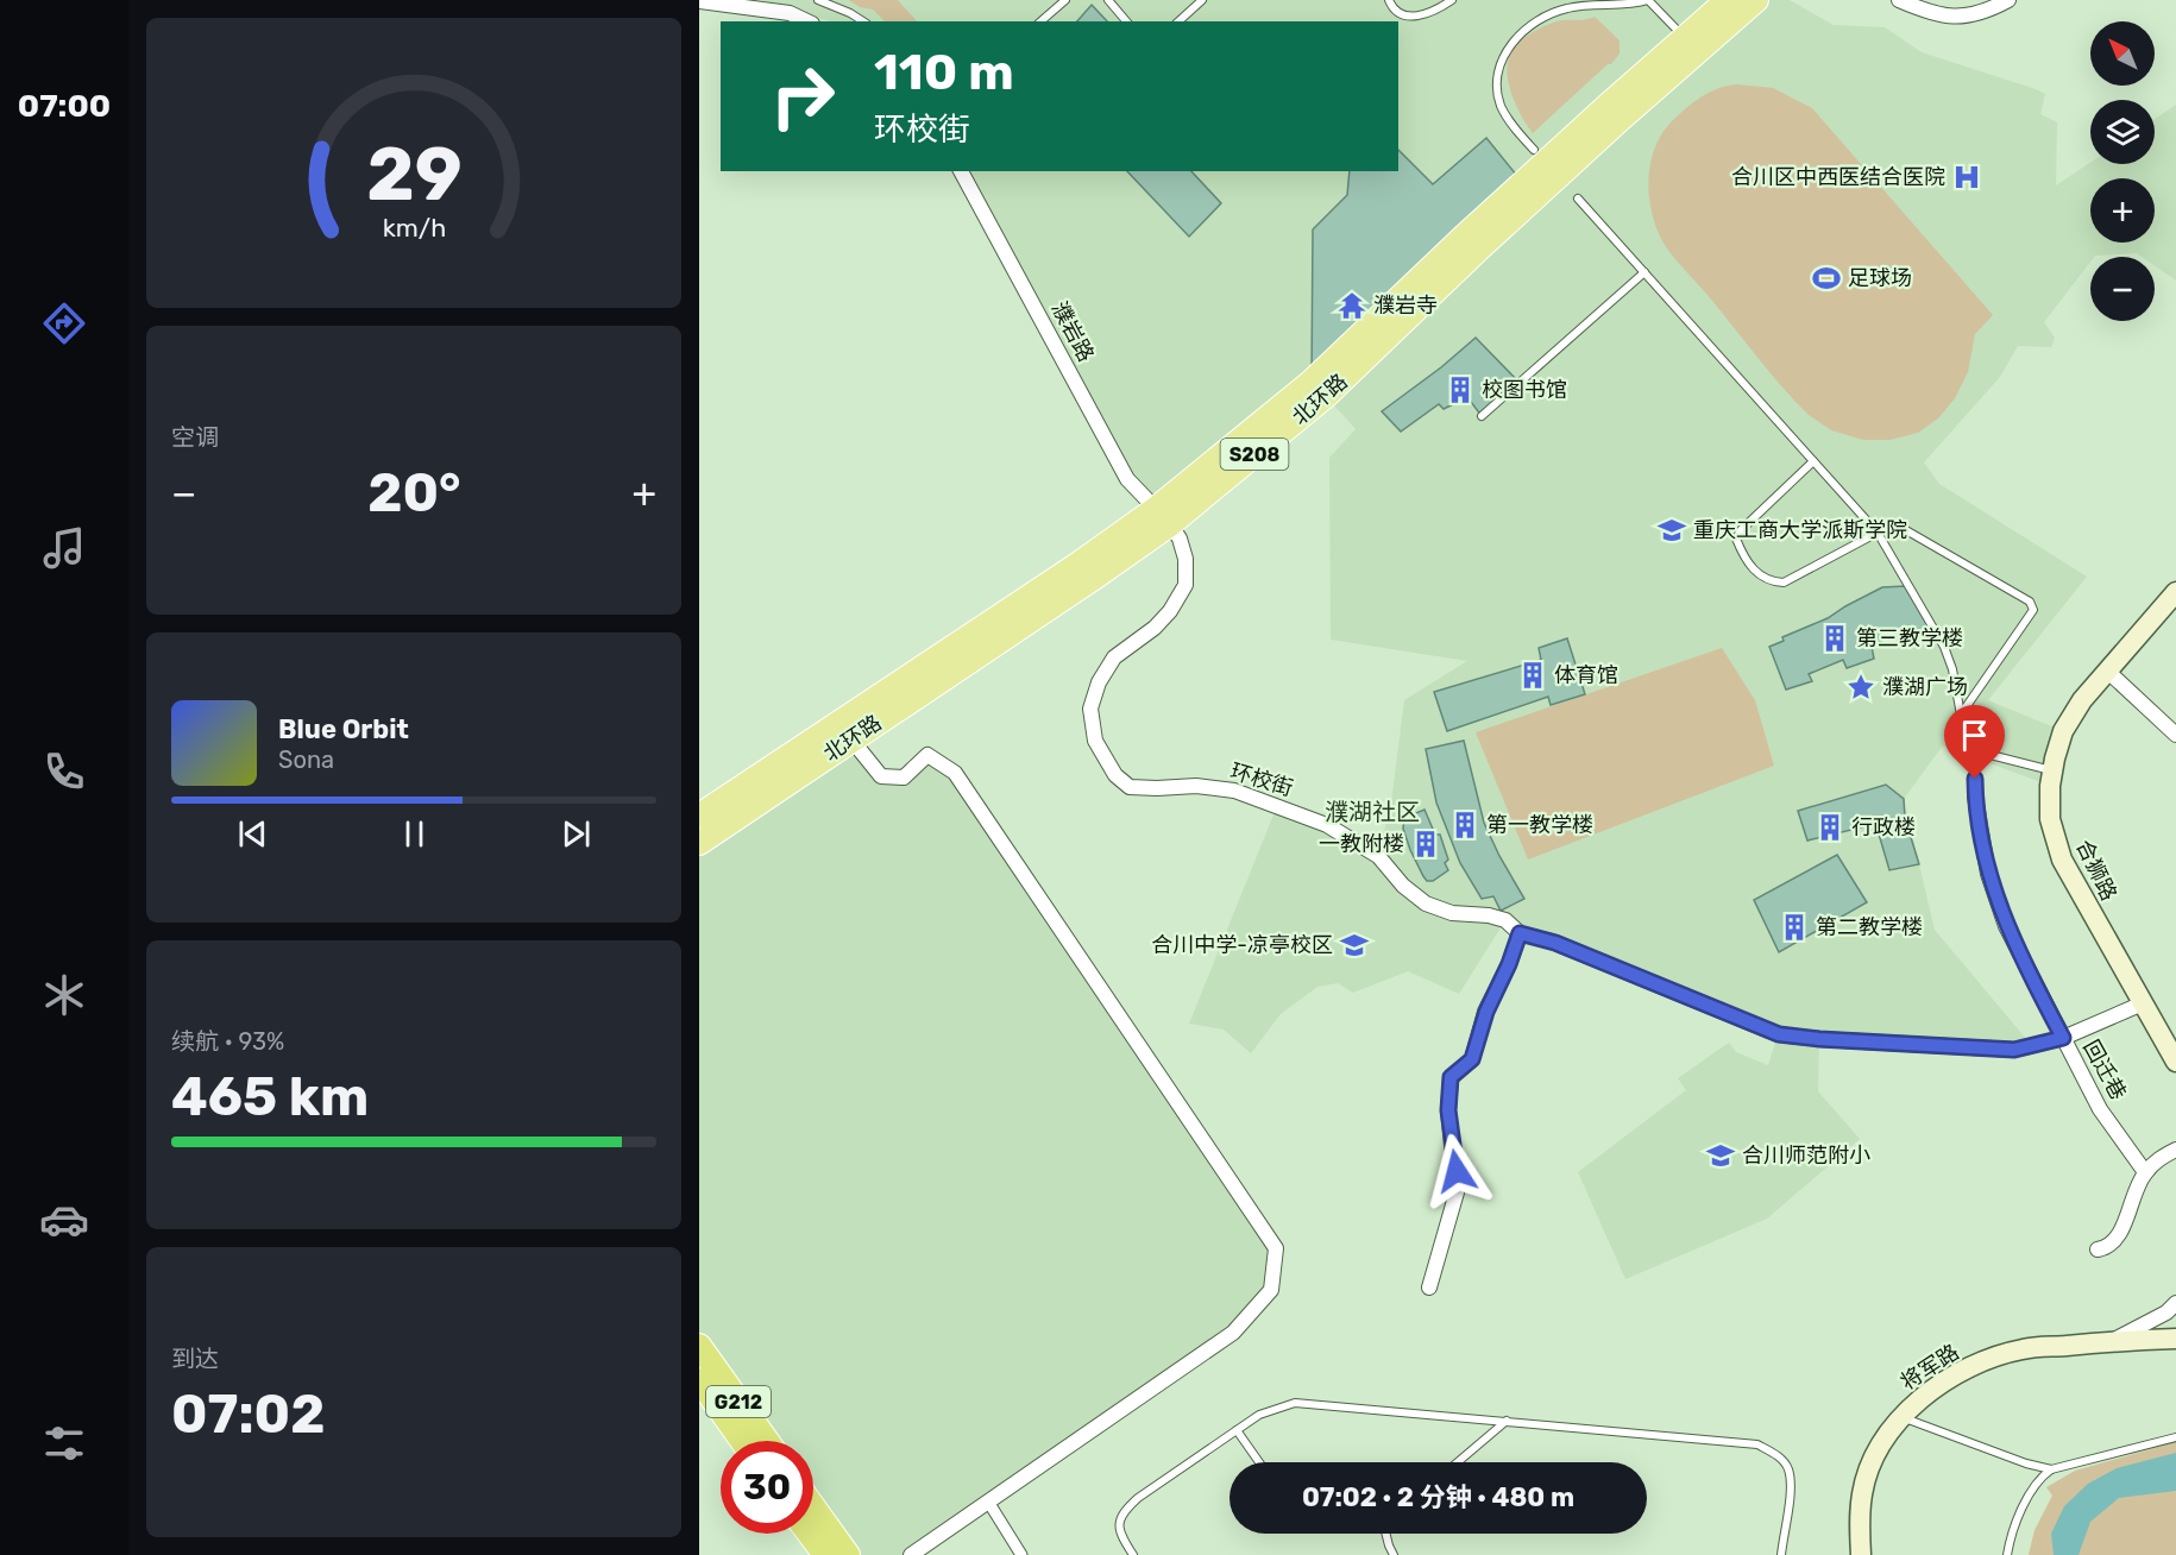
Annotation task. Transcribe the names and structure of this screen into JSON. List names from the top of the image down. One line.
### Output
{"streets":{"highway":["G212"],"main road":["北环路","S208","合狮路","将军路"],"street":["濮岩路","环校街","回迁巷"]},"crossings":[["濮岩路","北环路"],["濮岩路","环校街"],["北环路","环校街"],["环校街","合狮路"],["环校街","回迁巷"]],"districts":["濮湖社区"],"places":{"hospital":["合川区中西医结合医院"],"sports":["足球场"],"temple":["濮岩寺"],"building":["校图书馆","第三教学楼","体育馆","第一教学楼","行政楼","一教附楼","第二教学楼"],"school or university":["重庆工商大学派斯学院","合川中学-凉亭校区","合川师范附小"],"place":["濮湖广场"]},"north":"top left","page":{"tabs":"07:00","map_buttons":["+","−"],"turn":["110 m","环校街"],"tile":["空调",["续航 · 93%","465 km"],["到达","07:02"]],"heat":["−","20°","+"],"song":["Blue Orbit","Sona"],"limit":"30","trip":"07:02 · 2 分钟 · 480 m","gauge":["29","km/h"]}}
